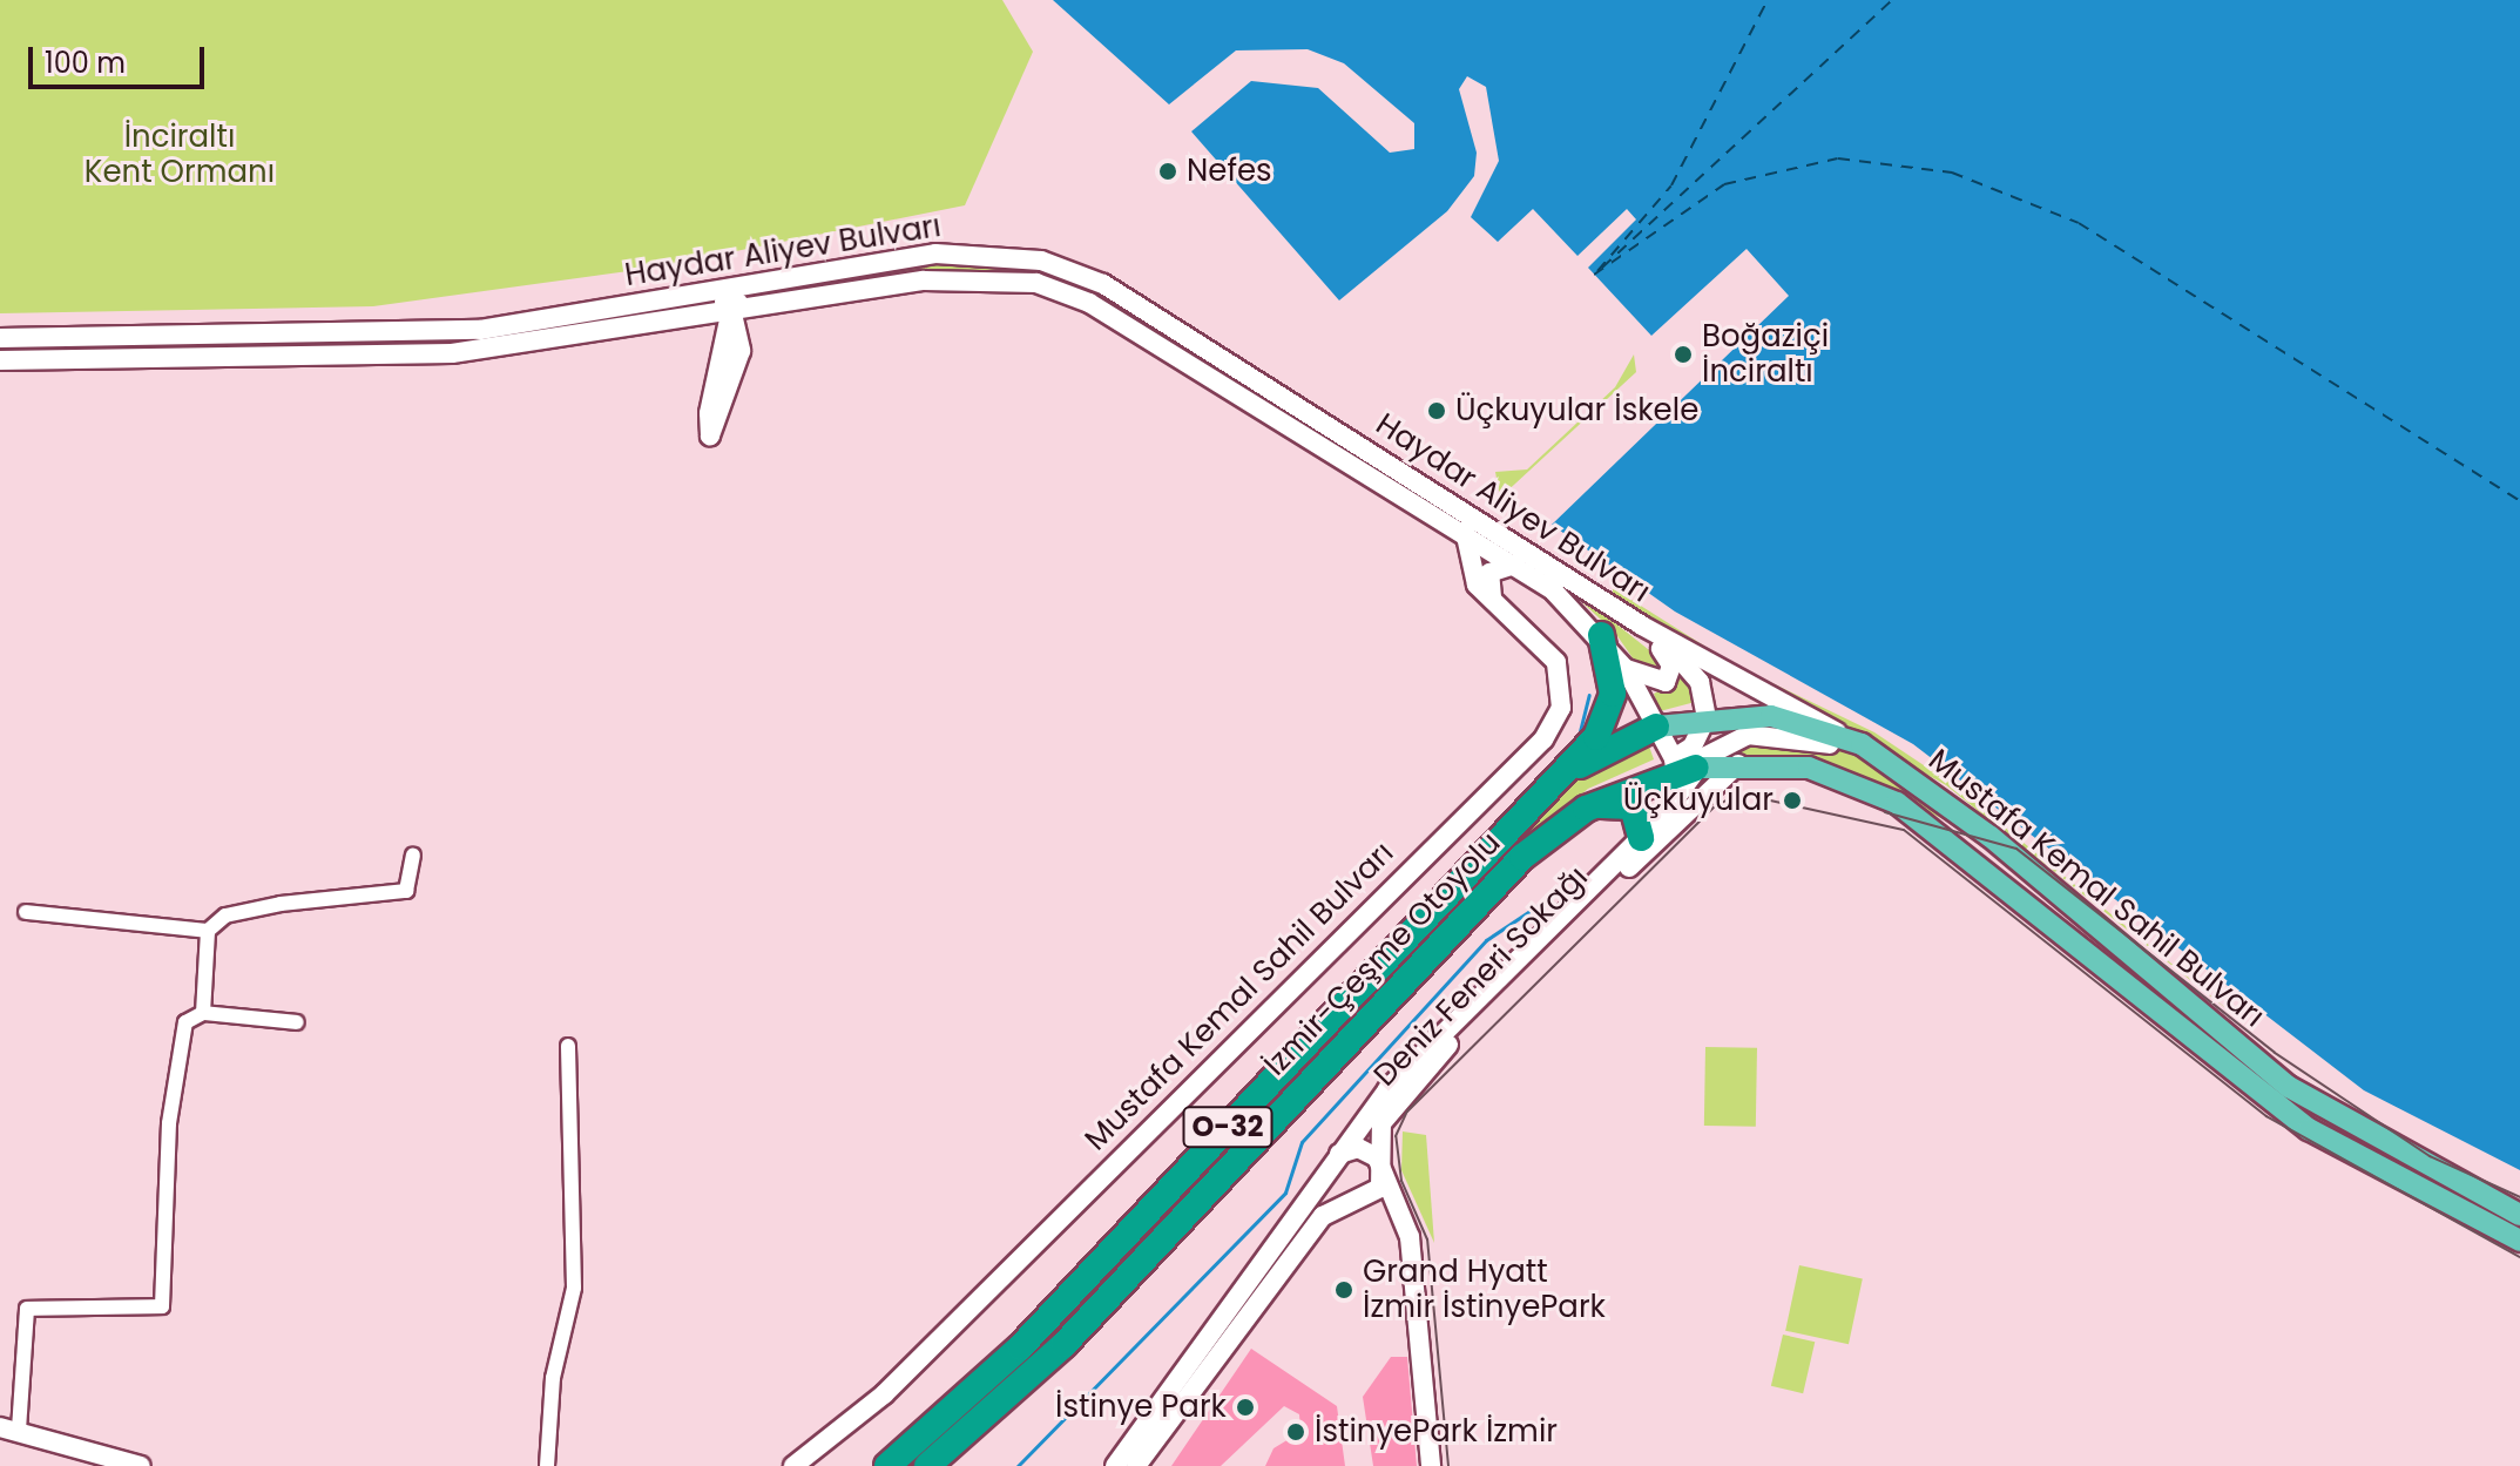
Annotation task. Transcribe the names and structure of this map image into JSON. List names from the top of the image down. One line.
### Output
{"streets":{"highway":["Mustafa Kemal Sahil Bulvarı","İzmir-Çeşme Otoyolu","O-32"],"main road":["Haydar Aliyev Bulvarı","Deniz Feneri Sokağı"]},"crossings":[["Haydar Aliyev Bulvarı","Mustafa Kemal Sahil Bulvarı"],["Haydar Aliyev Bulvarı","İzmir-Çeşme Otoyolu"],["Mustafa Kemal Sahil Bulvarı","İzmir-Çeşme Otoyolu"]],"parks":["İnciraltı Kent Ormanı"],"places":["Nefes","Boğaziçi İnciraltı","Üçkuyular İskele","Üçkuyular","Grand Hyatt İzmir İstinyePark","İstinye Park","İstinyePark İzmir"],"scale_bar":"100 m"}
